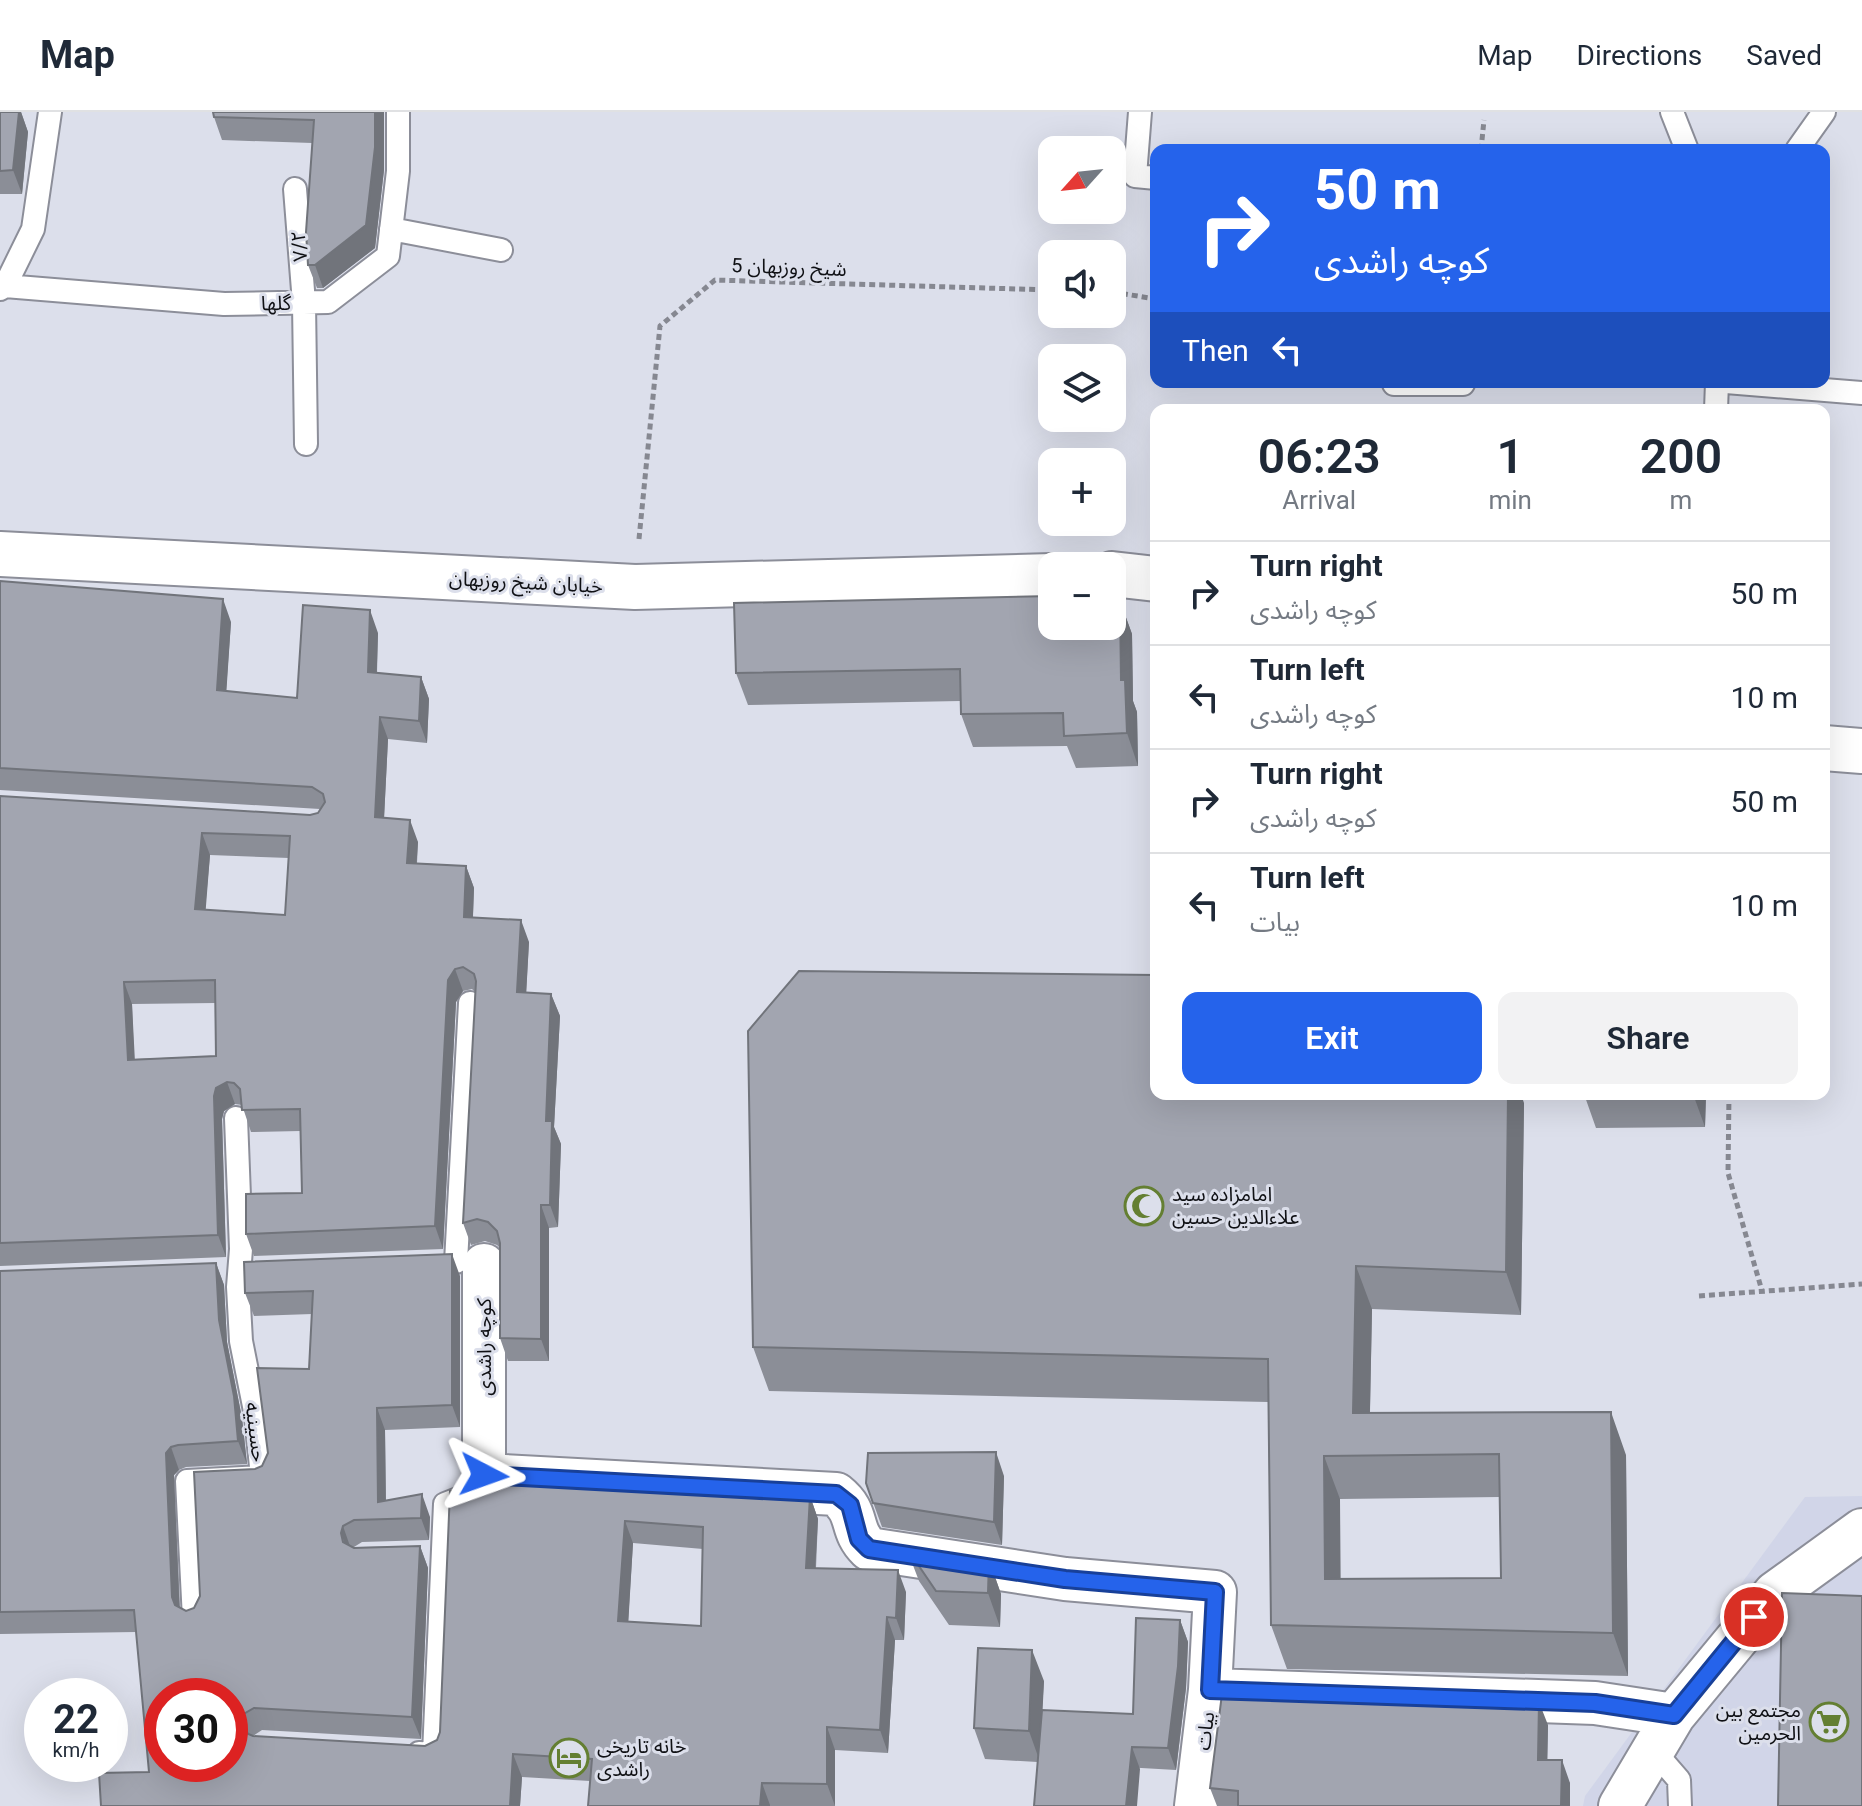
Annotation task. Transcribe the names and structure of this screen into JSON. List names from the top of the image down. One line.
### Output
{"streets":{"street":["خیابان شیخ روزبهان","کوچه راشدی","بیات"],"lane":["۷/۲","گلها","حسینیه"],"path":["شیخ روزبهان 5"]},"crossings":[["۷/۲","گلها"],["شیخ روزبهان 5","خیابان شیخ روزبهان"]],"places":{"mosque":["امامزاده سید علاءالدین حسین"],"supermarket":["مجتمع بین الحرمین"],"hotel":["خانه تاریخی راشدی"]},"north":"bottom left","page":{"header":"Map","nav":["Map","Directions","Saved"],"map_buttons":["+","−"],"turn":["50 m","کوچه راشدی"],"then":"Then","eta":["06:23","Arrival","1","min","200","m"],"list":[{"name":"Turn right","note":"کوچه راشدی","value":"50 m"},{"name":"Turn left","note":"کوچه راشدی","value":"10 m"},{"name":"Turn right","note":"کوچه راشدی","value":"50 m"},{"name":"Turn left","note":"بیات","value":"10 m"}],"buttons":["Exit","Share"],"speed":"22 km/h","limit":"30"}}
